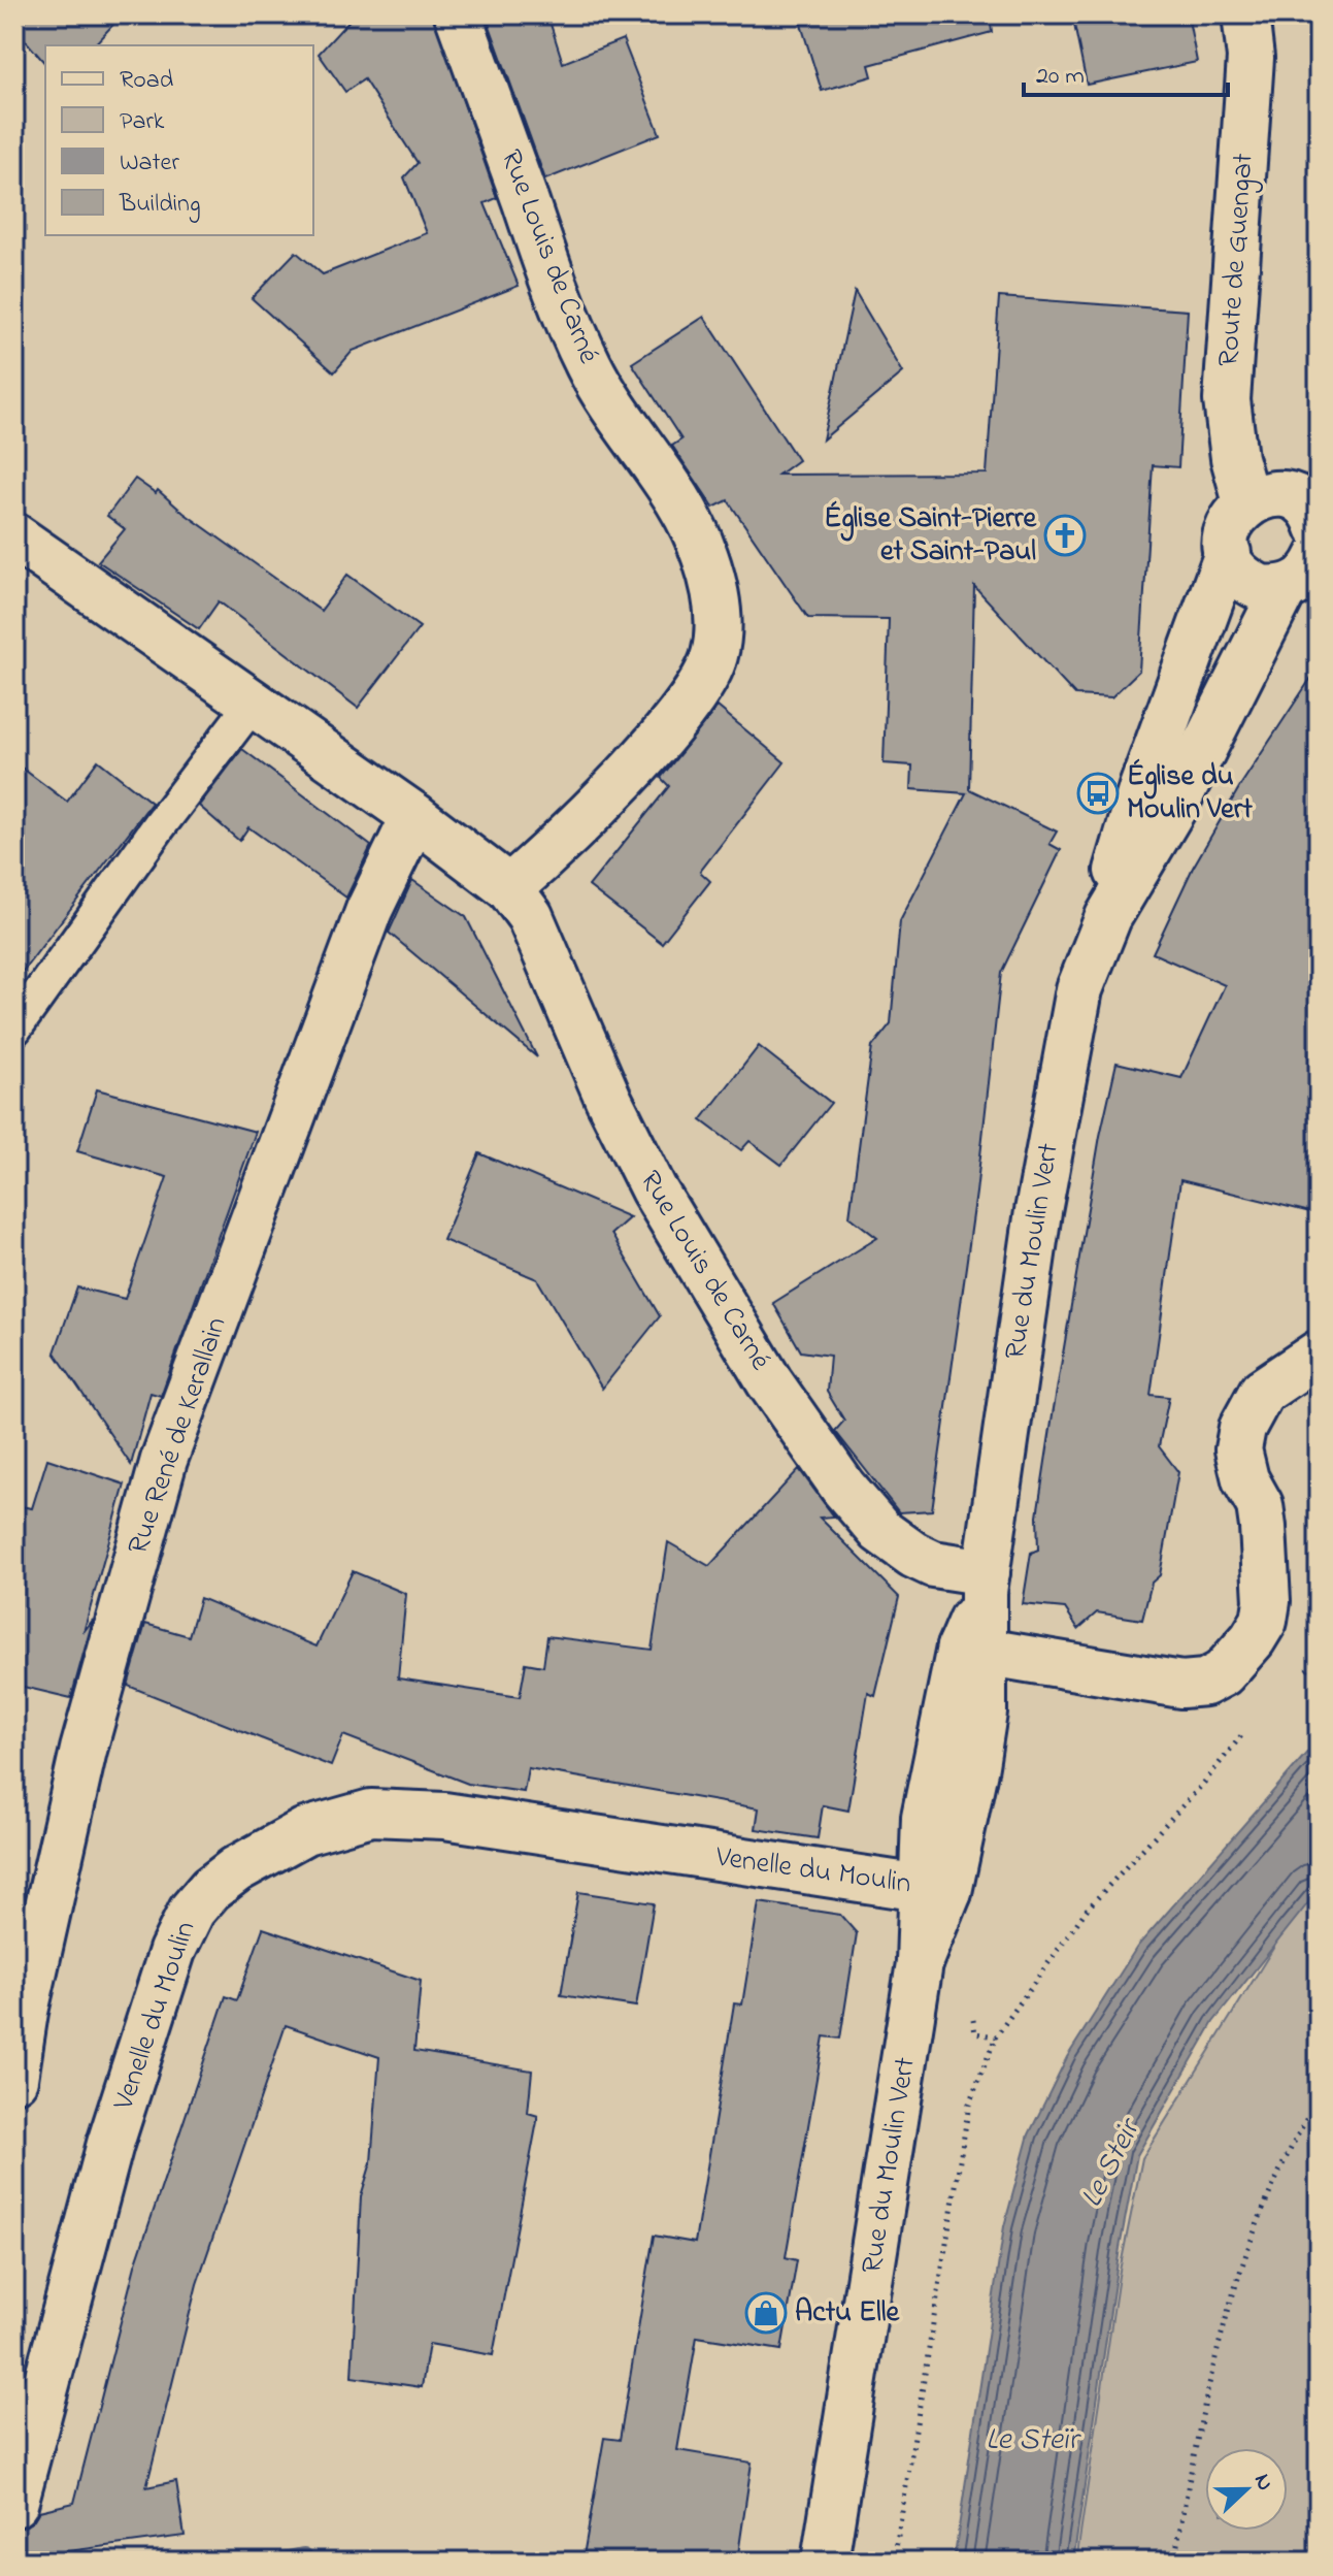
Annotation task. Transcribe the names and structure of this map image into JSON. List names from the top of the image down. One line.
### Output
{"streets":{"street":["Rue Louis de Carné","Route de Guengat","Rue du Moulin Vert","Rue René de Kerallain","Venelle du Moulin"]},"crossings":[["Rue Louis de Carné","Rue du Moulin Vert"],["Rue Louis de Carné","Rue René de Kerallain"],["Route de Guengat","Rue du Moulin Vert"],["Rue du Moulin Vert","Venelle du Moulin"]],"water":["Le Steir","Le Steïr"],"places":{"church":["Église Saint-Pierre et Saint-Paul"],"bus stop":["Église du Moulin Vert"],"shop":["Actu Elle"]},"legend":["Road","Park","Water","Building"],"scale_bar":"20 m","north":"right"}
